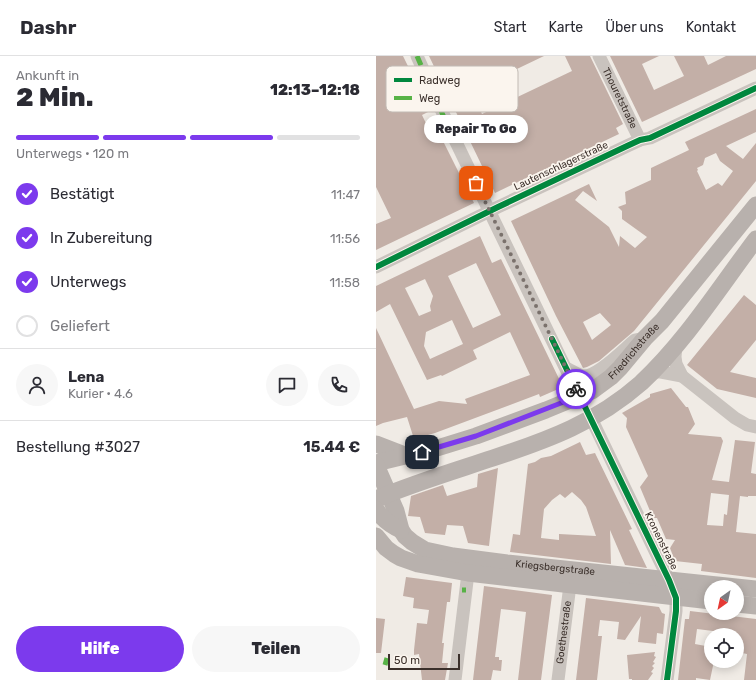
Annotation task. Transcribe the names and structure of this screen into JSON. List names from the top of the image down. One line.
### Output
{"streets":{"main road":["Friedrichstraße","Kriegsbergstraße"],"street":["Thouretstraße","Lautenschlagerstraße","Kronenstraße","Goethestraße"]},"crossings":[["Thouretstraße","Lautenschlagerstraße"],["Kronenstraße","Kriegsbergstraße"],["Kriegsbergstraße","Goethestraße"]],"places":["Repair To Go"],"legend":["Radweg","Weg"],"scale_bar":"50 m","north":"bottom left","page":{"header":"Dashr","nav":["Start","Karte","Über uns","Kontakt"],"heading":["2 Min.","Ankunft in","12:13–12:18"],"panel":["Lena","Kurier · 4.6","Bestellung #3027","15.44 €"],"bubble":"Repair To Go","bar":"Unterwegs · 120 m","list":[["Bestätigt","11:47"],["In Zubereitung","11:56"],["Unterwegs","11:58"],"Geliefert"],"buttons":["Hilfe","Teilen"],"scale":"50 m"}}
